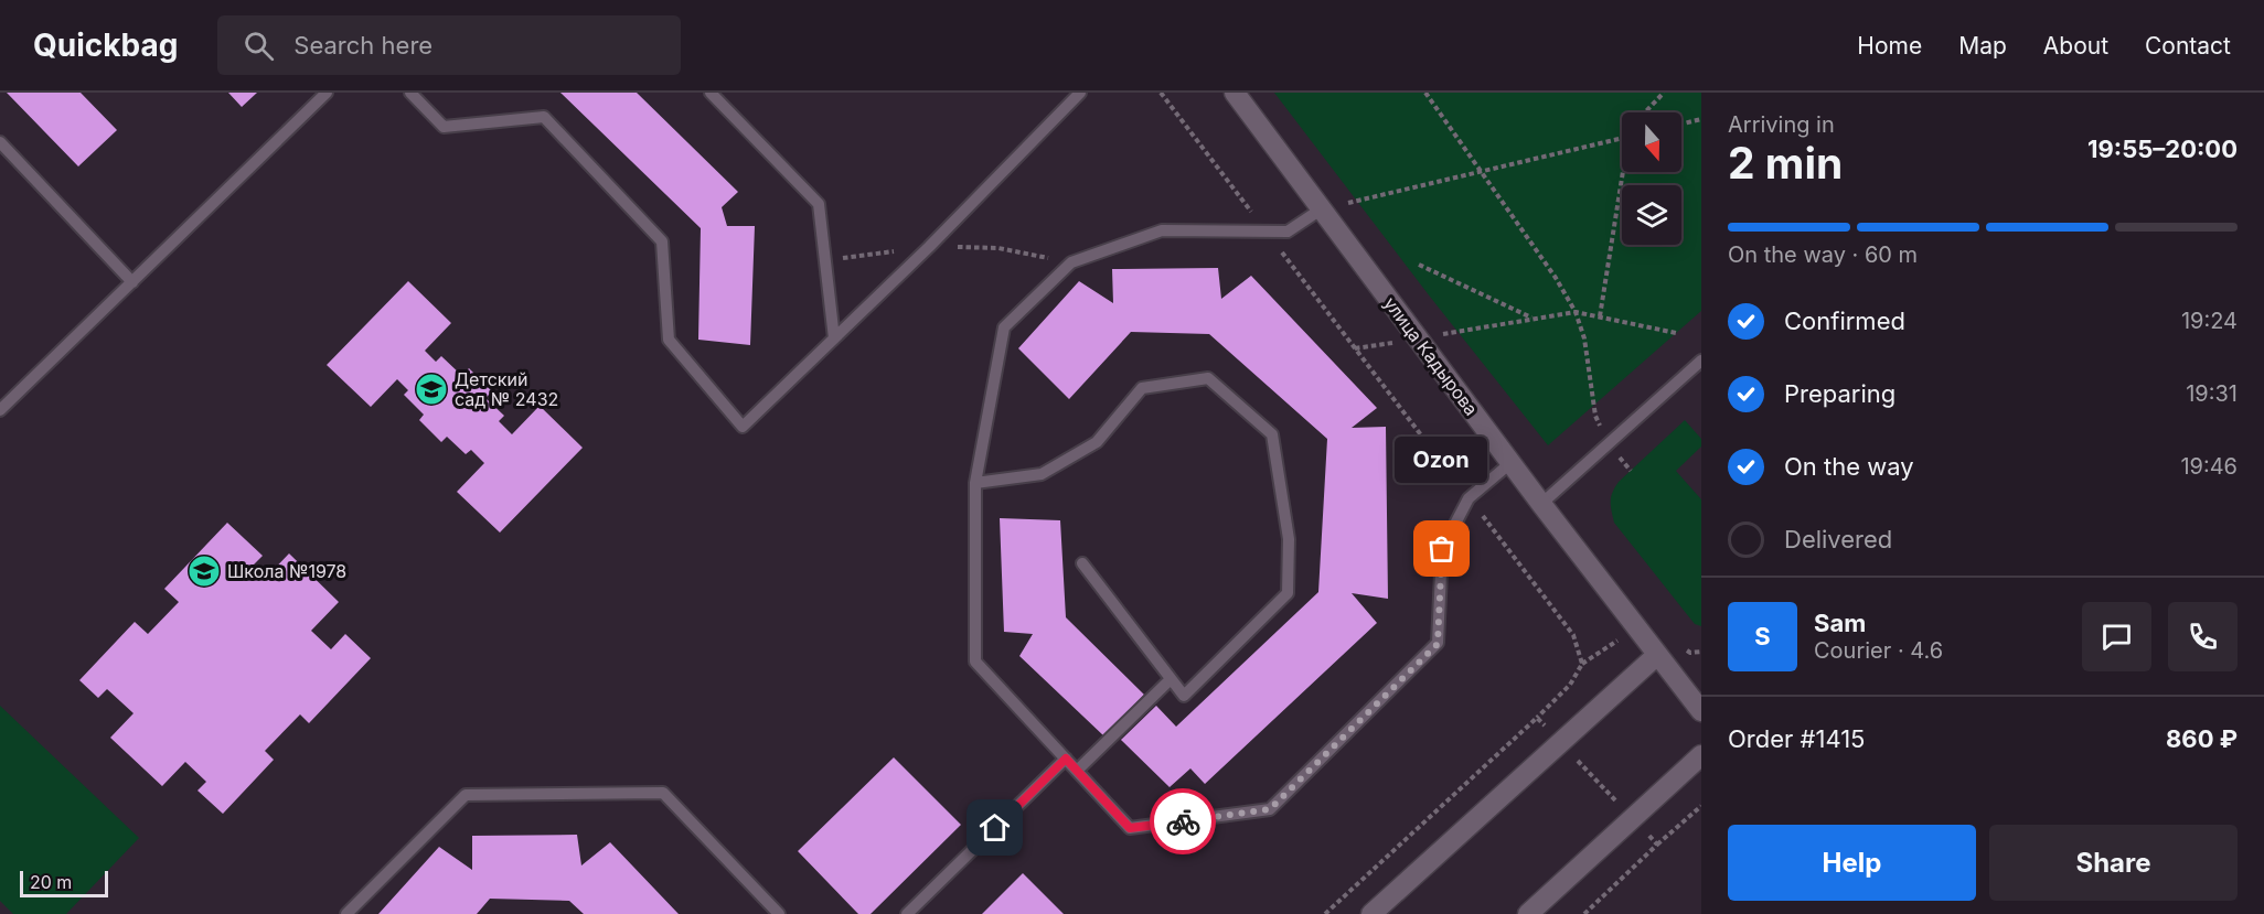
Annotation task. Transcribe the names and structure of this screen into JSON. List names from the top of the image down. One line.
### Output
{"streets":{"street":["улица Кадырова"]},"places":{"school or university":["Детский сад № 2432","Школа №1978"],"other":["Ozon"]},"scale_bar":"20 m","north":"bottom","page":{"header":"Quickbag","search":"Search here","nav":["Home","Map","About","Contact"],"heading":["2 min","Arriving in","19:55–20:00"],"panel":["Sam","Courier · 4.6","Order #1415","860 ₽"],"bar":"On the way · 60 m","list":[["Confirmed","19:24"],["Preparing","19:31"],["On the way","19:46"],"Delivered"],"bubble":"Ozon","round":"S","buttons":["Help","Share"],"scale":"20 m"}}
